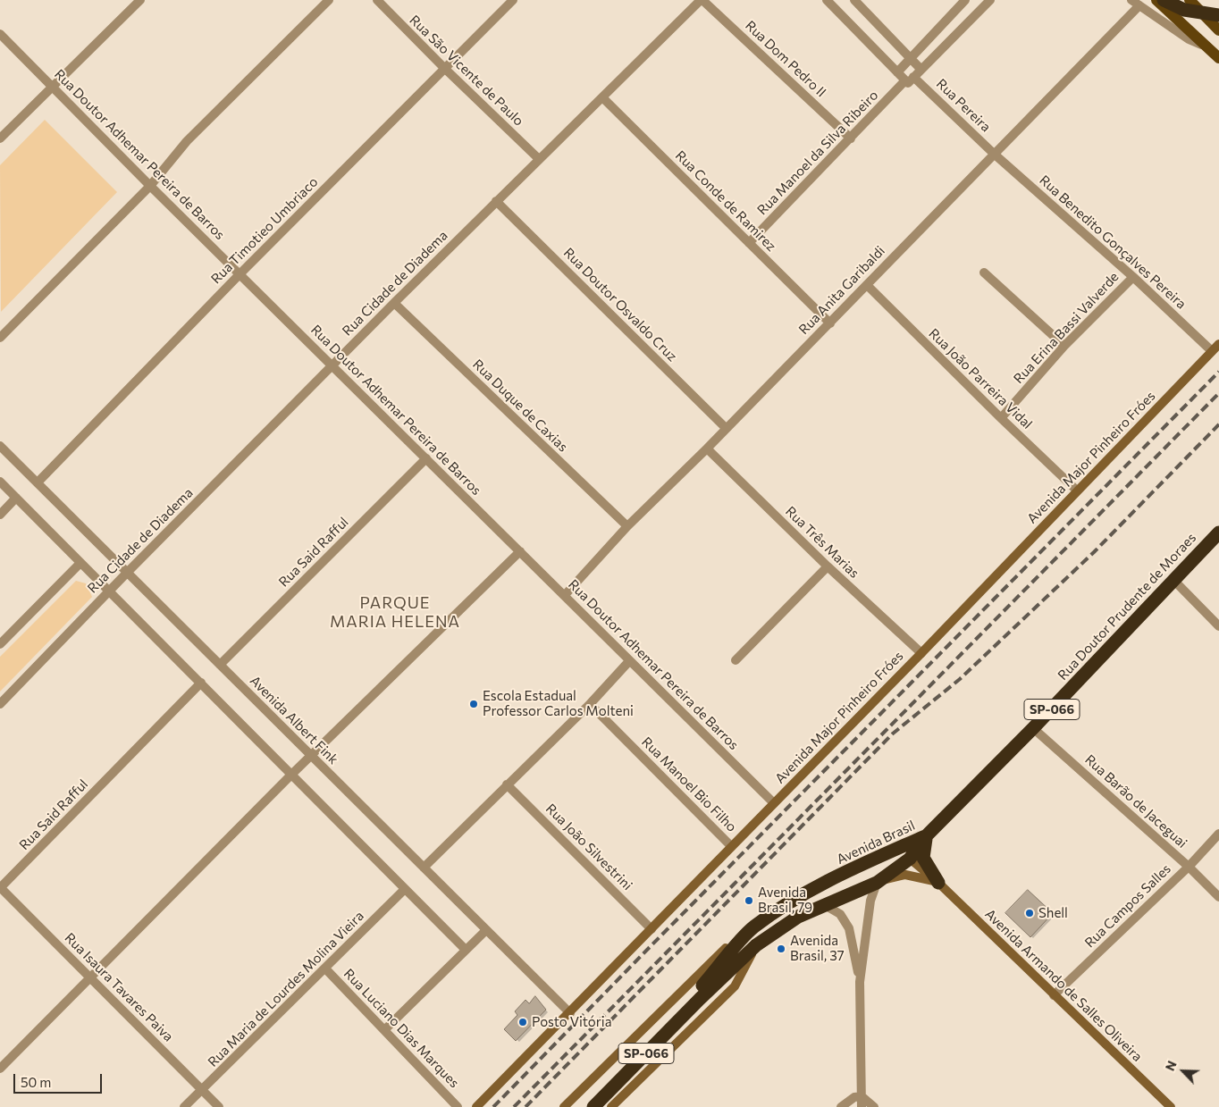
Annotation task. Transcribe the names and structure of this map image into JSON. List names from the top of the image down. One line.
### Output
{"streets":{"highway":["Rua Doutor Prudente de Moraes","SP-066","Avenida Brasil"],"street":["Rua Dom Pedro II","Rua São Vicente de Paulo","Rua Pereira","Rua Manoel da Silva Ribeiro","Rua Doutor Adhemar Pereira de Barros","Rua Conde de Ramirez","Rua Timotieo Umbriaco","Rua Benedito Gonçalves Pereira","Rua Cidade de Diadema","Rua Anita Garibaldi","Rua Doutor Osvaldo Cruz","Rua Erina Bassi Valverde","Rua João Parreira Vidal","Rua Duque de Caxias","Avenida Major Pinheiro Fróes","Rua Três Marias","Rua Said Rafful","Avenida Albert Fink","Rua Manoel Bio Filho","Rua Barão de Jaceguai","Rua João Silvestrini","Rua Campos Salles","Avenida Armando de Salles Oliveira","Rua Isaura Tavares Paiva","Rua Maria de Lourdes Molina Vieira","Rua Luciano Dias Marques"]},"crossings":[["Rua Dom Pedro II","Rua Manoel da Silva Ribeiro"],["Rua Dom Pedro II","Rua Cidade de Diadema"],["Rua São Vicente de Paulo","Rua Timotieo Umbriaco"],["Rua São Vicente de Paulo","Rua Cidade de Diadema"],["Rua Pereira","Rua Manoel da Silva Ribeiro"],["Rua Pereira","Rua Benedito Gonçalves Pereira"],["Rua Pereira","Rua Anita Garibaldi"],["Rua Manoel da Silva Ribeiro","Rua Conde de Ramirez"],["Rua Doutor Adhemar Pereira de Barros","Rua Timotieo Umbriaco"],["Rua Doutor Adhemar Pereira de Barros","Rua Cidade de Diadema"],["Rua Doutor Adhemar Pereira de Barros","Rua Anita Garibaldi"],["Rua Doutor Adhemar Pereira de Barros","Avenida Major Pinheiro Fróes"],["Rua Doutor Adhemar Pereira de Barros","Rua Said Rafful"],["Rua Conde de Ramirez","Rua Cidade de Diadema"],["Rua Conde de Ramirez","Rua Anita Garibaldi"],["Rua Timotieo Umbriaco","Avenida Albert Fink"],["Rua Benedito Gonçalves Pereira","Rua Anita Garibaldi"],["Rua Benedito Gonçalves Pereira","Rua Erina Bassi Valverde"],["Rua Benedito Gonçalves Pereira","Avenida Major Pinheiro Fróes"],["Rua Cidade de Diadema","Rua Doutor Osvaldo Cruz"],["Rua Cidade de Diadema","Rua Duque de Caxias"],["Rua Cidade de Diadema","Avenida Albert Fink"],["Rua Anita Garibaldi","Rua Doutor Osvaldo Cruz"],["Rua Anita Garibaldi","Rua João Parreira Vidal"],["Rua Anita Garibaldi","Rua Duque de Caxias"],["Rua Anita Garibaldi","Rua Três Marias"],["Rua Erina Bassi Valverde","Rua João Parreira Vidal"],["Rua João Parreira Vidal","Avenida Major Pinheiro Fróes"],["Avenida Major Pinheiro Fróes","Rua Três Marias"],["Avenida Major Pinheiro Fróes","Avenida Albert Fink"],["Avenida Major Pinheiro Fróes","Rua Manoel Bio Filho"],["Avenida Major Pinheiro Fróes","Rua João Silvestrini"],["Rua Said Rafful","Avenida Albert Fink"],["Rua Said Rafful","Rua Isaura Tavares Paiva"],["Rua Doutor Prudente de Moraes","Rua Barão de Jaceguai"],["Rua Doutor Prudente de Moraes","Avenida Brasil"],["SP-066","Avenida Brasil"],["Rua Barão de Jaceguai","Rua Campos Salles"],["Avenida Brasil","Avenida Armando de Salles Oliveira"],["Rua Campos Salles","Avenida Armando de Salles Oliveira"],["Rua Isaura Tavares Paiva","Rua Maria de Lourdes Molina Vieira"],["Rua Maria de Lourdes Molina Vieira","Rua Luciano Dias Marques"]],"districts":["PARQUE MARIA HELENA"],"places":["Escola Estadual Professor Carlos Molteni","Avenida Brasil, 79","Shell","Avenida Brasil, 37","Posto Vitória"],"scale_bar":"50 m","north":"top left"}
